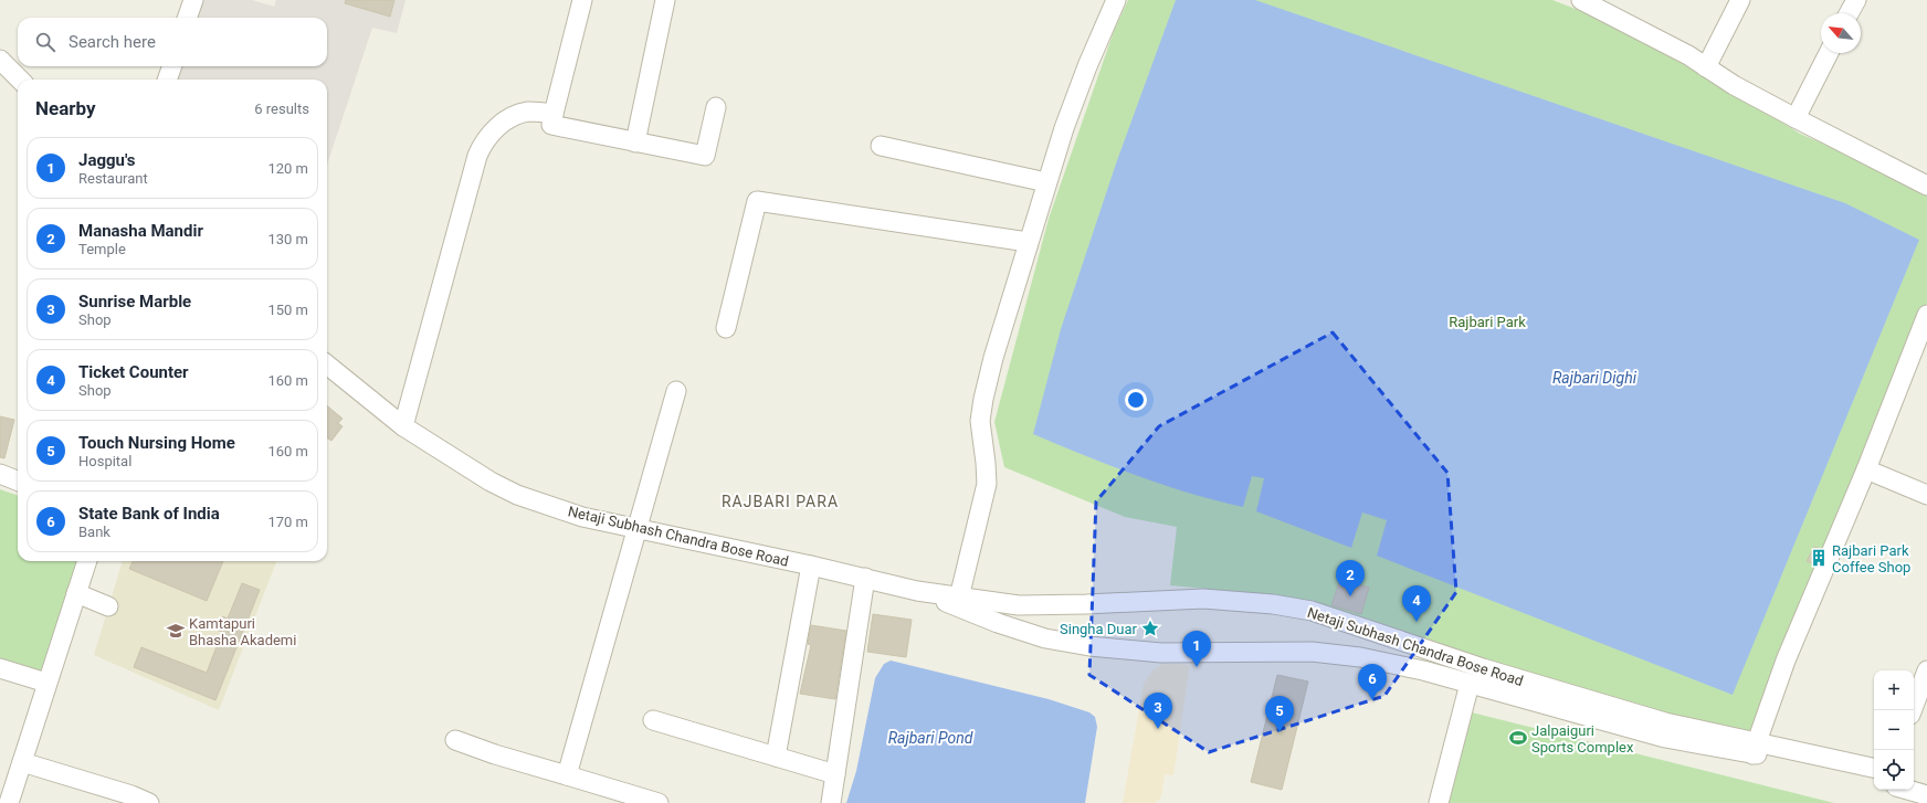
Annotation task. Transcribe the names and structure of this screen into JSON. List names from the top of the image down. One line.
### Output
{"streets":{"street":["Netaji Subhash Chandra Bose Road"]},"districts":["RAJBARI PARA"],"water":["Rajbari Dighi","Rajbari Pond"],"parks":["Rajbari Park"],"places":{"building":["Rajbari Park Coffee Shop"],"place":["Singha Duar"],"school or university":["Kamtapuri Bhasha Akademi"],"sports":["Jalpaiguri Sports Complex"]},"north":"top left","page":{"search":"Search here","heading":["Nearby","6 results"],"list":[{"mark":"1","name":"Jaggu's","note":"Restaurant","value":"120 m"},{"mark":"2","name":"Manasha Mandir","note":"Temple","value":"130 m"},{"mark":"3","name":"Sunrise Marble","note":"Shop","value":"150 m"},{"mark":"4","name":"Ticket Counter","note":"Shop","value":"160 m"},{"mark":"5","name":"Touch Nursing Home","note":"Hospital","value":"160 m"},{"mark":"6","name":"State Bank of India","note":"Bank","value":"170 m"}],"pins":["2","4","1","6","3","5"],"map_buttons":["+","−"]}}
